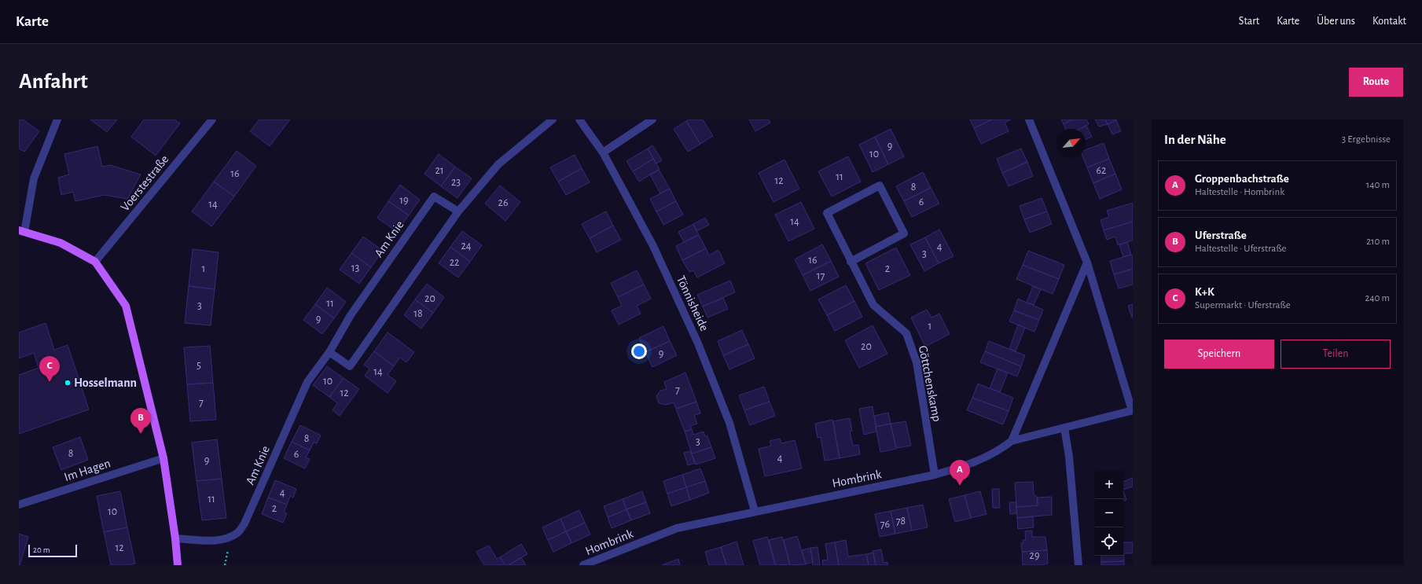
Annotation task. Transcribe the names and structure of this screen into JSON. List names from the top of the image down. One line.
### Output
{"streets":{"street":["Voerstestraße","Am Knie","Tönnisheide","Göttchenskamp","Im Hagen","Hombrink"]},"crossings":[["Tönnisheide","Hombrink"],["Göttchenskamp","Hombrink"]],"places":["Hosselmann"],"house_numbers":["9","10","21","62","16","11","12","23","8","19","6","26","14","14","24","4","3","16","22","13","1","2","17","20","11","3","18","9","1","20","9","5","14","10","7","12","7","8","3","8","6","4","9","4","11","2","10","78","76","12","29"],"scale_bar":"20 m","north":"top right","page":{"header":"Karte","nav":["Start","Karte","Über uns","Kontakt"],"buttons":["Route",["Speichern","Teilen"]],"title":"Anfahrt","heading":["In der Nähe","3 Ergebnisse"],"list":[{"mark":"A","name":"Groppenbachstraße","note":"Haltestelle · Hombrink","value":"140 m"},{"mark":"B","name":"Uferstraße","note":"Haltestelle · Uferstraße","value":"210 m"},{"mark":"C","name":"K+K","note":"Supermarkt · Uferstraße","value":"240 m"}],"pins":["C","B","A"],"map_buttons":["+","−"],"scale":"20 m"}}
